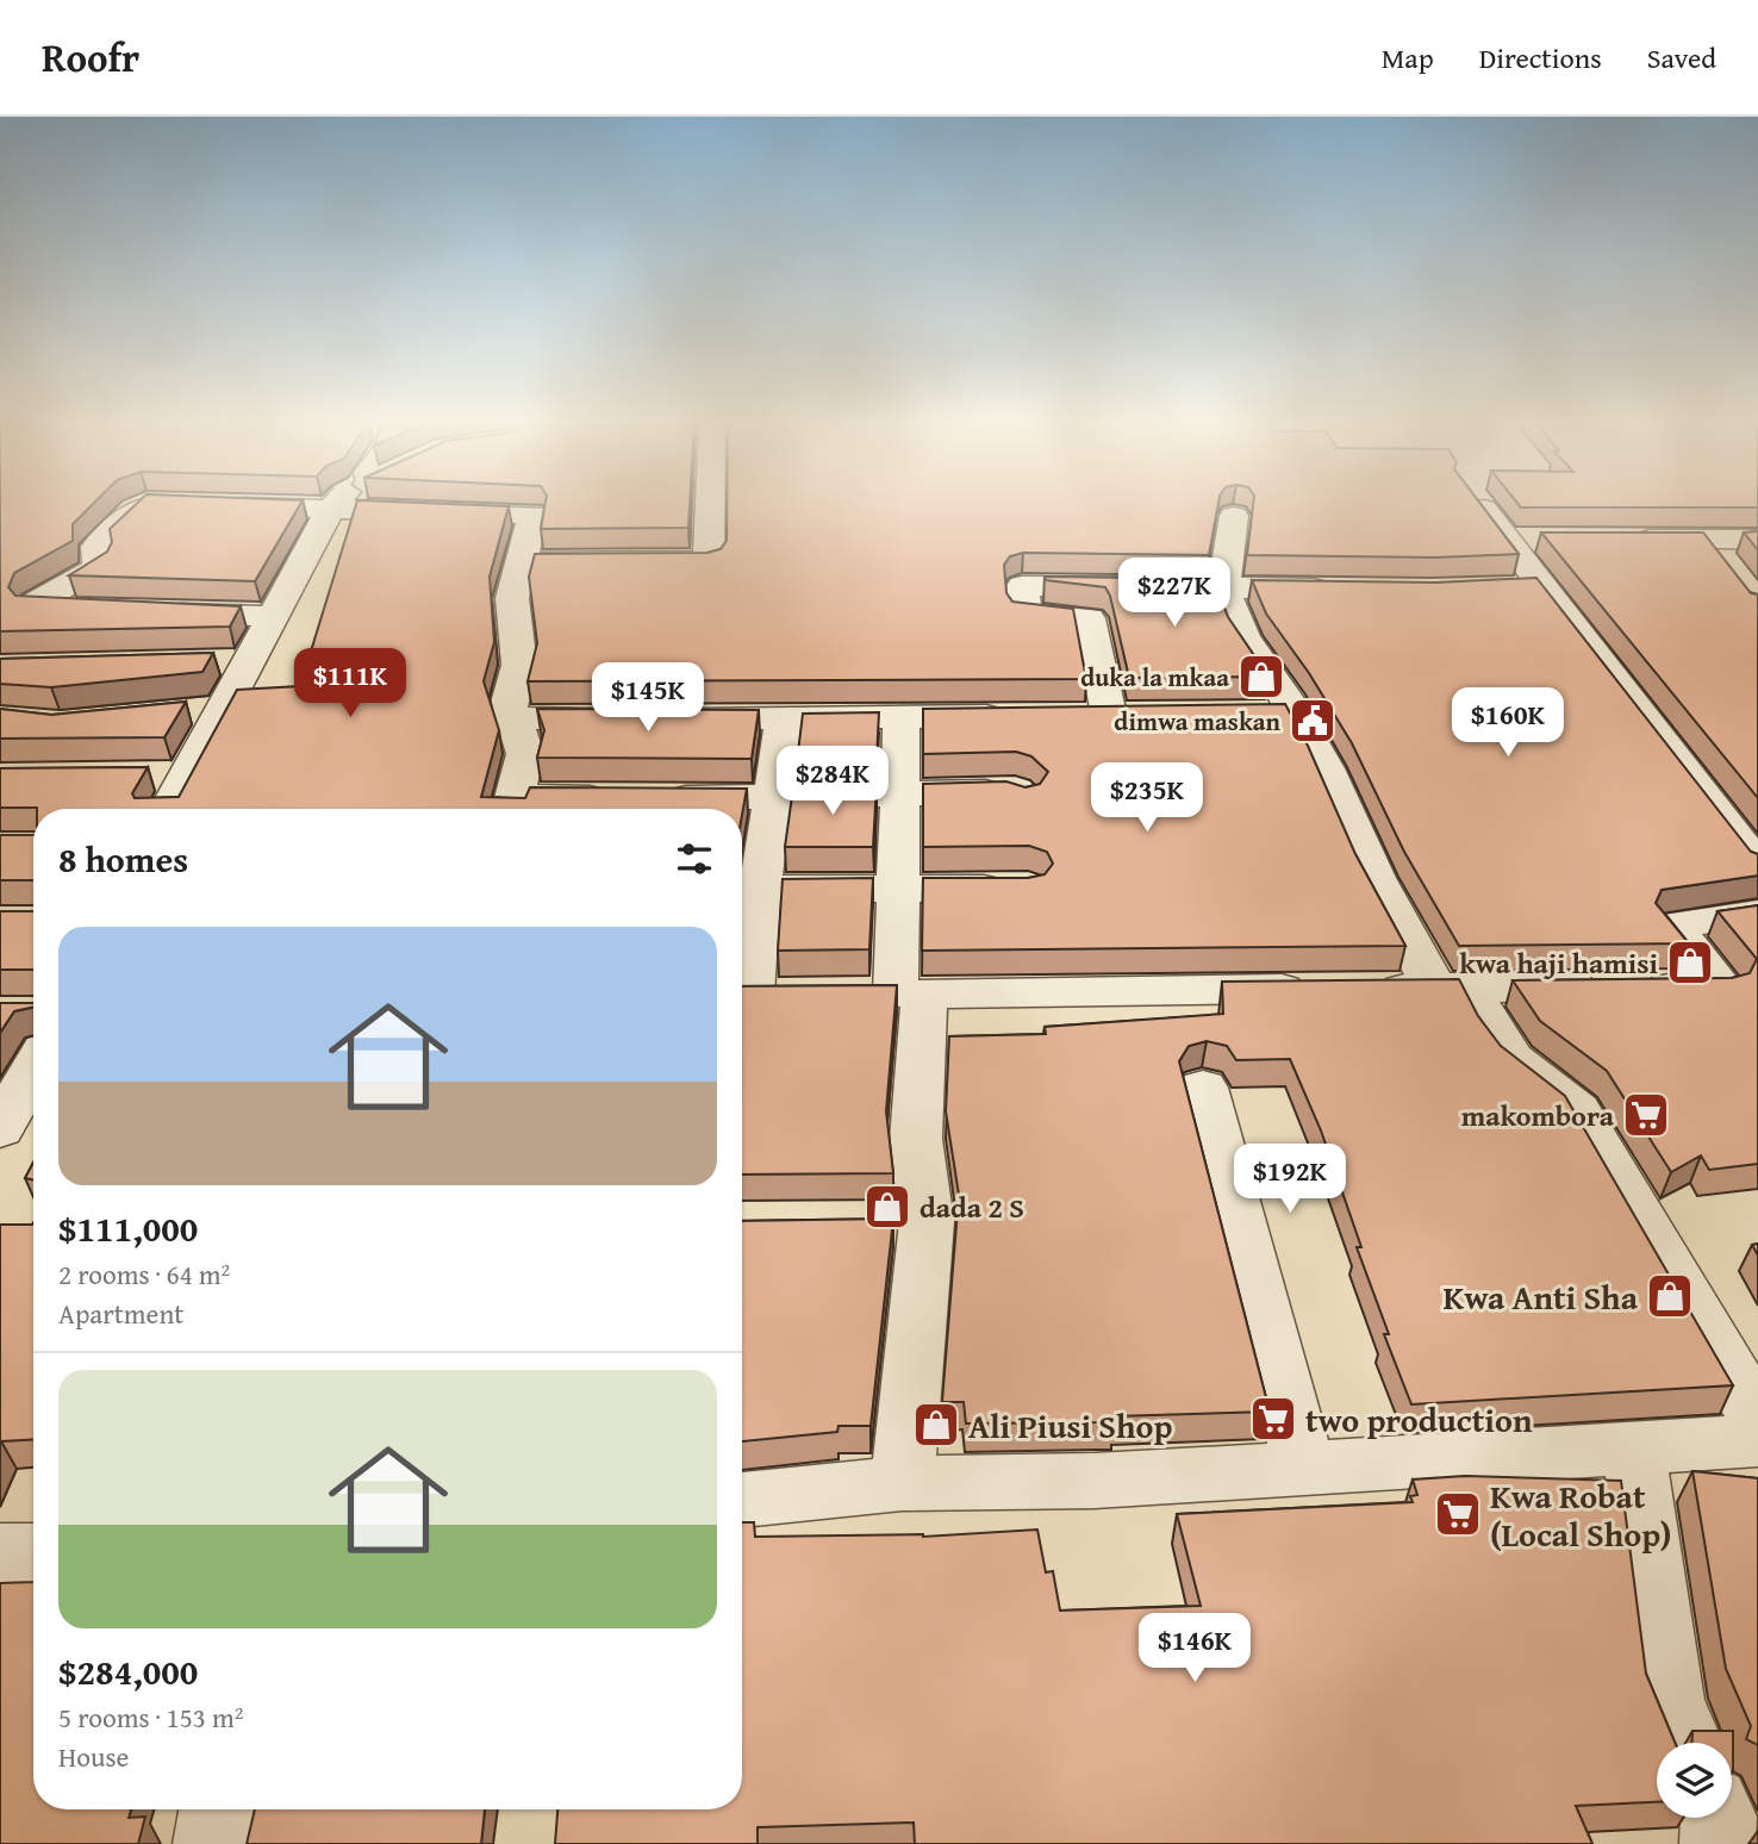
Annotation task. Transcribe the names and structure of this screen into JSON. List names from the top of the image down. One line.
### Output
{"places":{"shop":["duka la mkaa","kwa haji hamisi","dada 2 S","Kwa Anti Sha","Ali Piusi Shop"],"public building":["dimwa maskan"],"supermarket":["makombora","two production","Kwa Robat (Local Shop)"]},"page":{"header":"Roofr","nav":["Map","Directions","Saved"],"price":["$227K","$111K","$145K","$160K","$284K","$235K","$192K","$146K"],"heading":"8 homes","list":[{"name":"$111,000","note":"2 rooms · 64 m² · Apartment"},{"name":"$284,000","note":"5 rooms · 153 m² · House"}]}}
